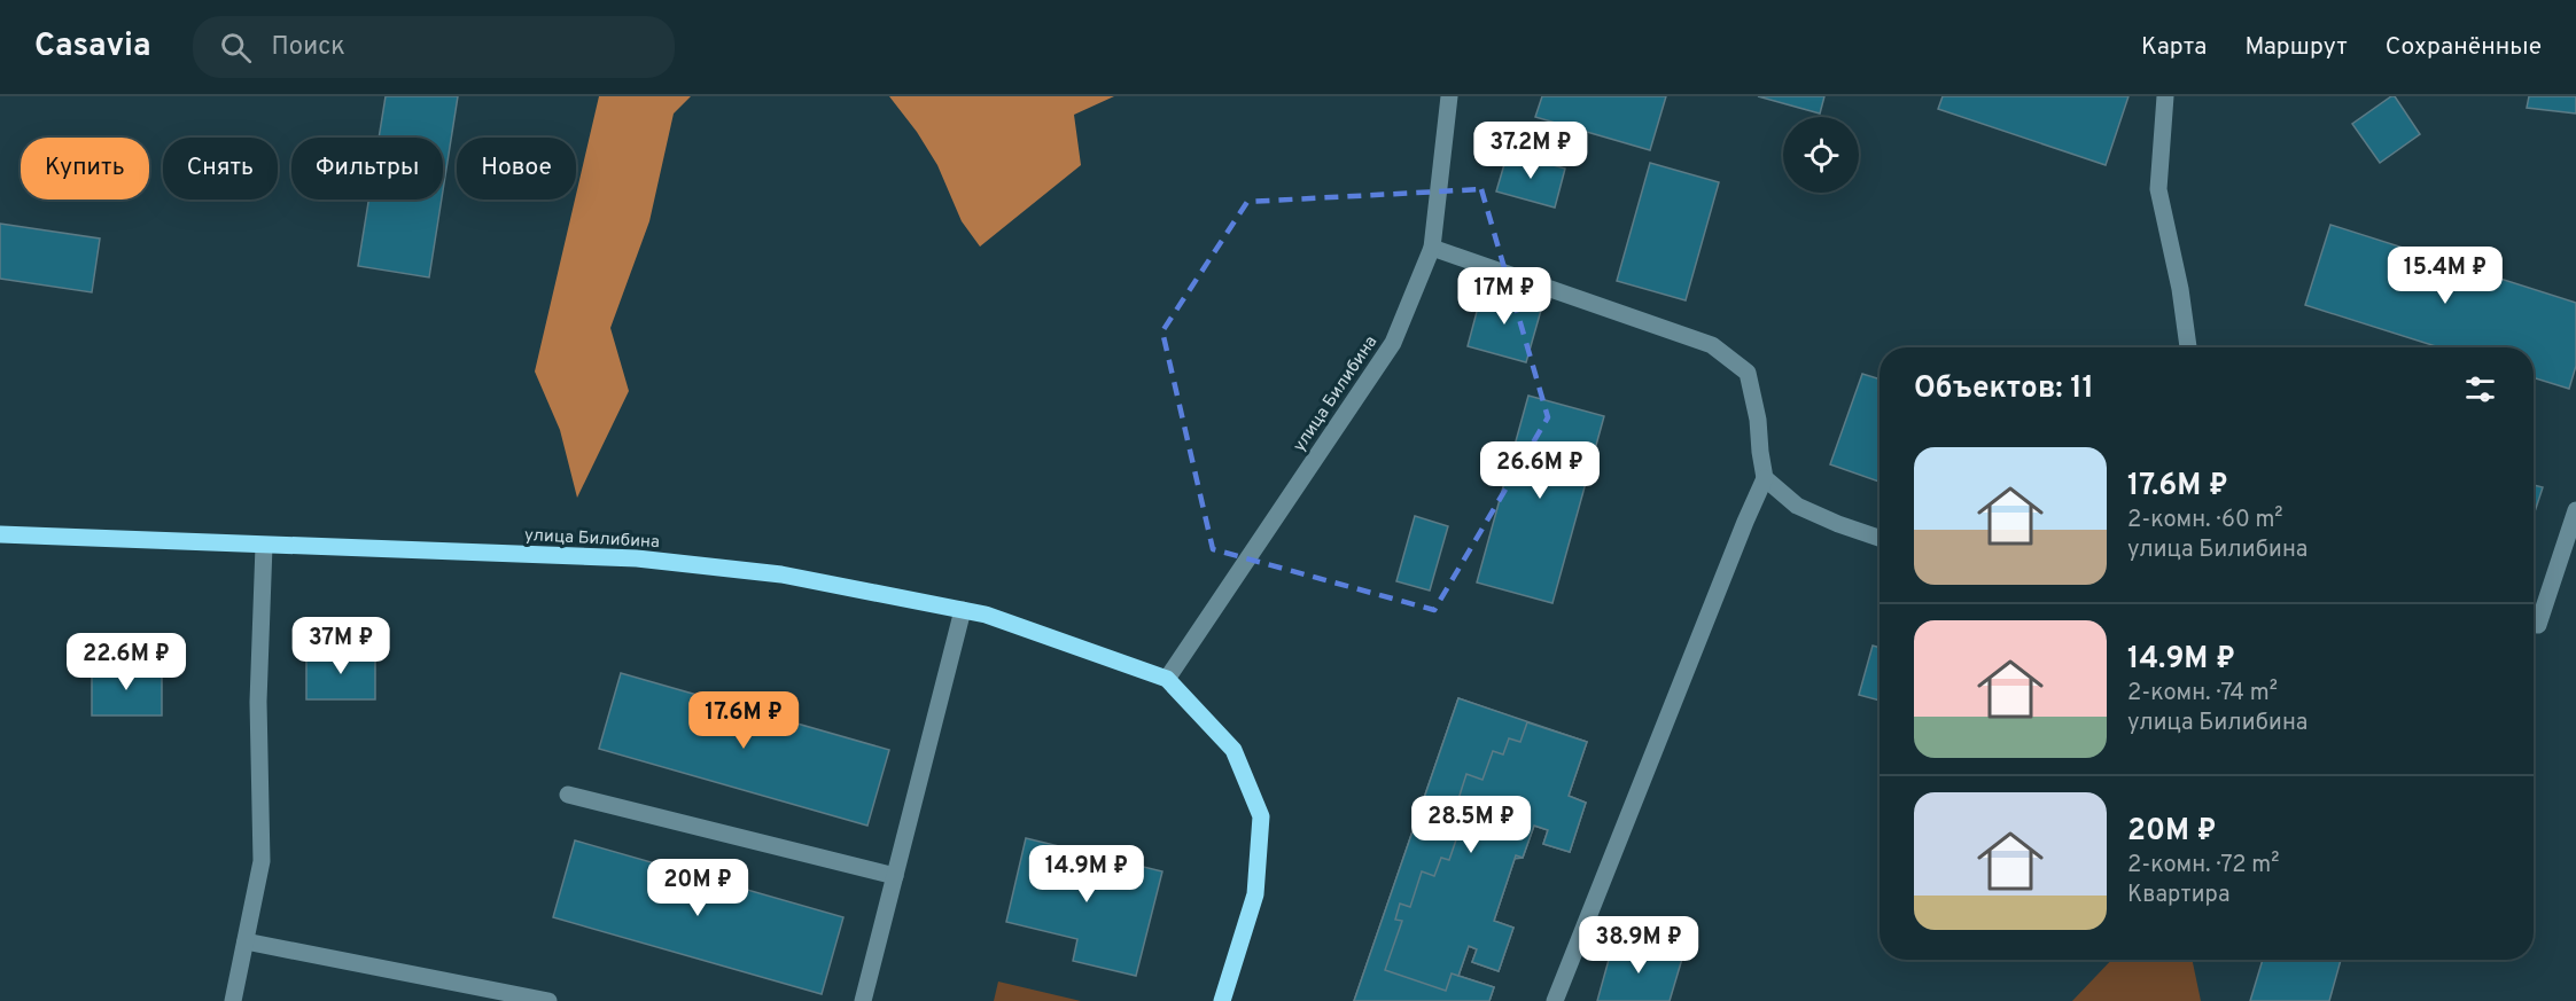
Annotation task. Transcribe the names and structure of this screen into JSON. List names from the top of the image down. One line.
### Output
{"streets":{"main road":["улица Билибина"]},"page":{"header":"Casavia","search":"Поиск","nav":["Карта","Маршрут","Сохранённые"],"price":["37.2M ₽","15.4M ₽","17M ₽","26.6M ₽","37M ₽","22.6M ₽","17.6M ₽","28.5M ₽","14.9M ₽","20M ₽","38.9M ₽"],"chip":["Купить","Снять","Фильтры","Новое"],"heading":"Объектов: 11","list":[{"name":"17.6M ₽","note":"2-комн. · 60 m² · улица Билибина"},{"name":"14.9M ₽","note":"2-комн. · 74 m² · улица Билибина"},{"name":"20M ₽","note":"2-комн. · 72 m² · Квартира"}]}}
